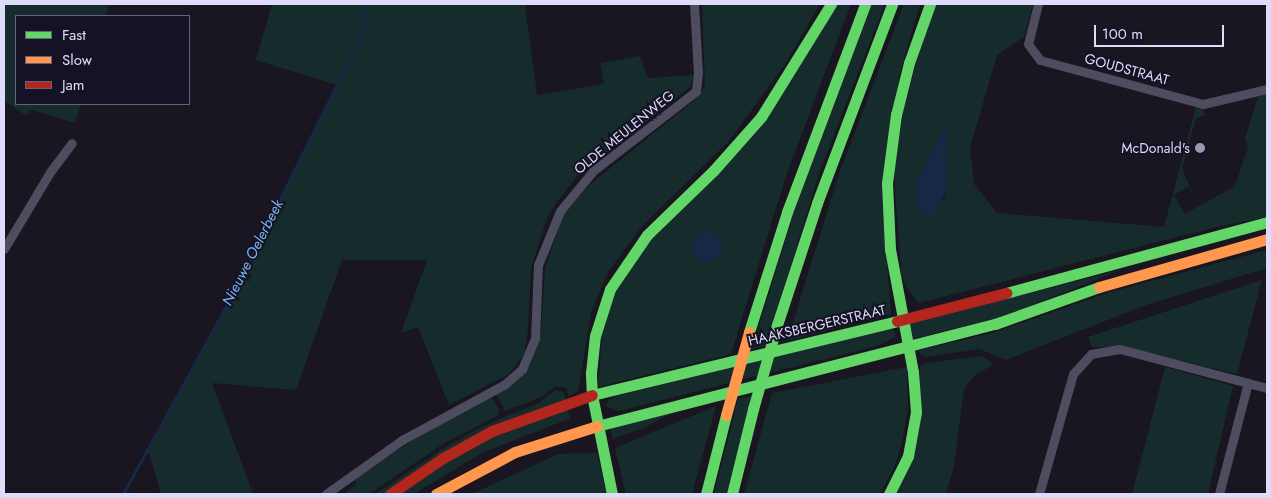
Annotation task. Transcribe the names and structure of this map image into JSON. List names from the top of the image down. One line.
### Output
{"streets":{"main road":["HAAKSBERGERSTRAAT"],"street":["GOUDSTRAAT","OLDE MEULENWEG"]},"water":["Nieuwe Oelerbeek"],"places":["McDonald's"],"legend":["Fast","Slow","Jam"],"scale_bar":"100 m"}
